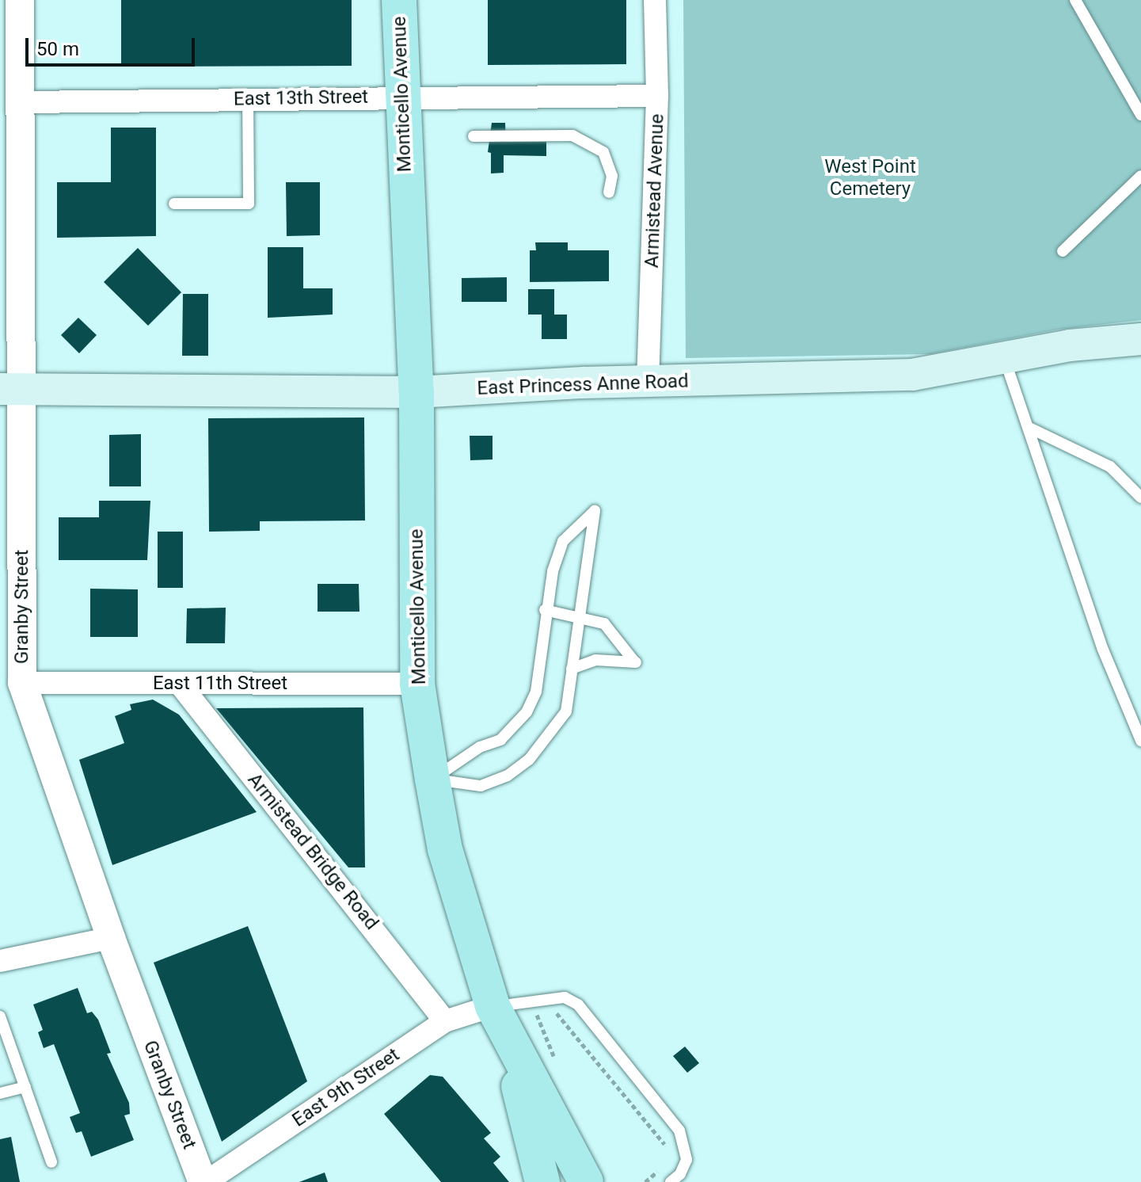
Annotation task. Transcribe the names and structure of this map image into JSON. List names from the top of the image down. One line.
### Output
{"streets":{"main road":["Monticello Avenue","East Princess Anne Road"],"street":["East 13th Street","Armistead Avenue","Granby Street","East 11th Street","Armistead Bridge Road","East 9th Street"]},"crossings":[["Monticello Avenue","East 13th Street"],["Monticello Avenue","East Princess Anne Road"],["Monticello Avenue","East 11th Street"],["Monticello Avenue","East 9th Street"],["East 13th Street","Armistead Avenue"],["East 13th Street","Granby Street"],["Armistead Avenue","East Princess Anne Road"],["East Princess Anne Road","Granby Street"],["Granby Street","East 11th Street"],["Granby Street","East 9th Street"],["East 11th Street","Armistead Bridge Road"],["Armistead Bridge Road","East 9th Street"]],"parks":["West Point Cemetery"],"scale_bar":"50 m"}
